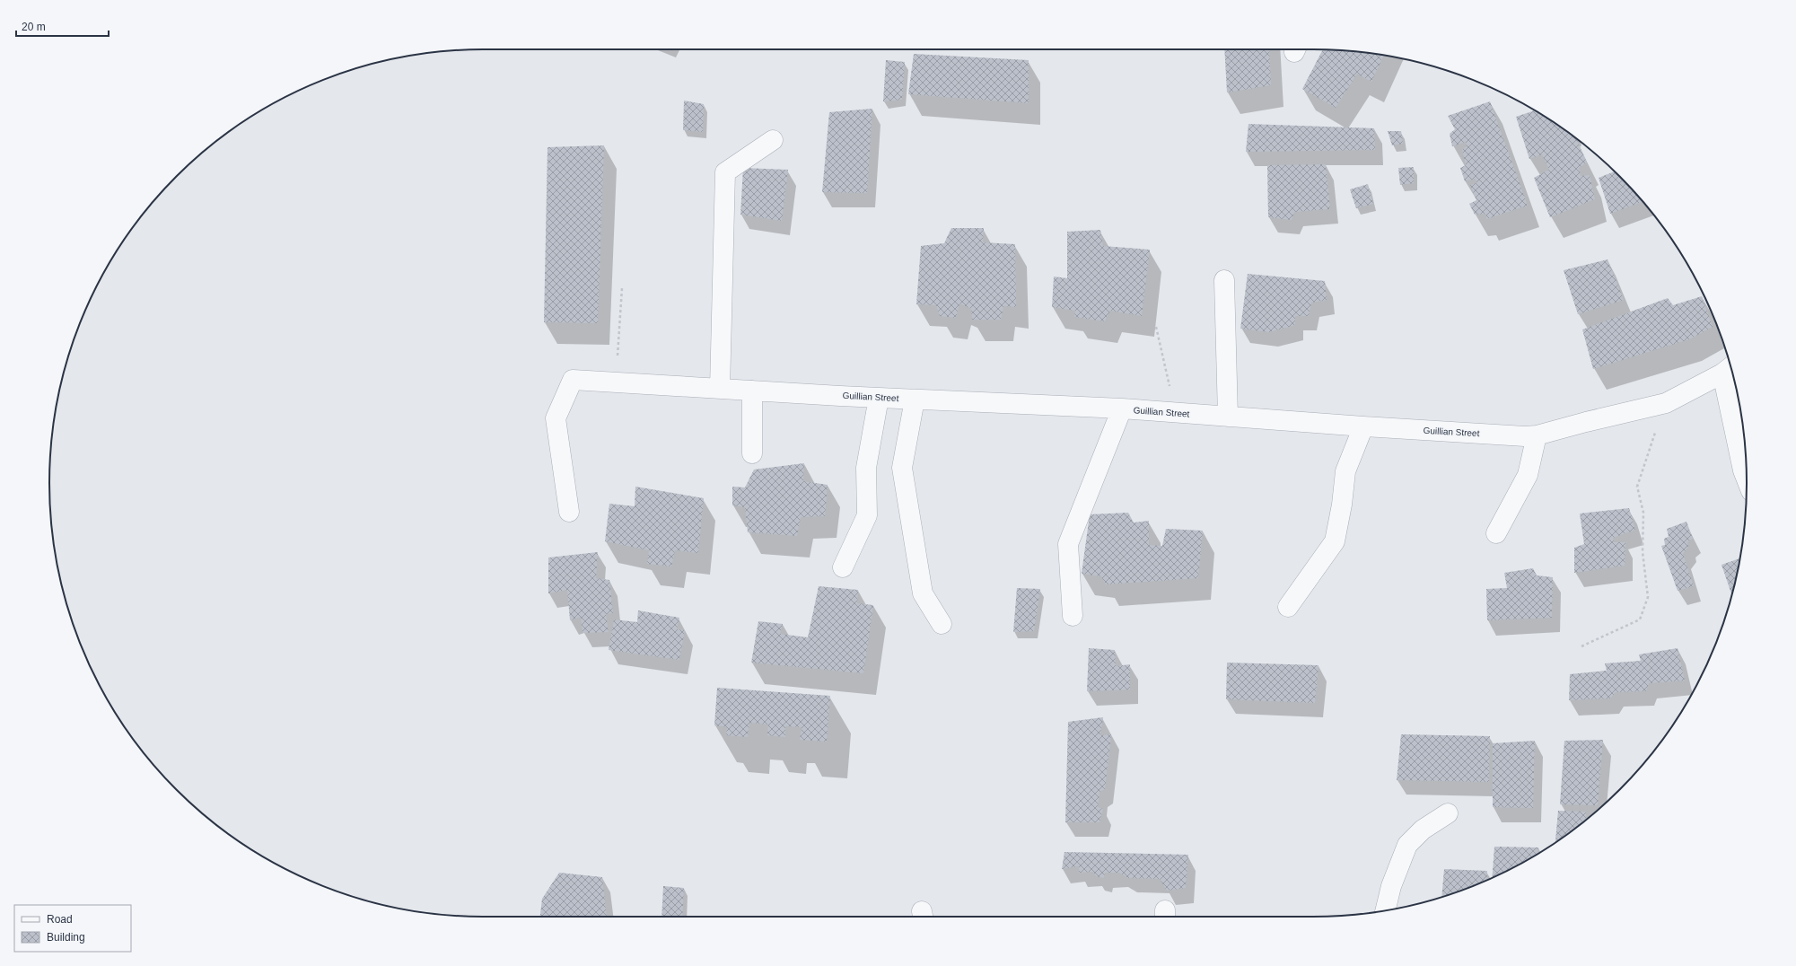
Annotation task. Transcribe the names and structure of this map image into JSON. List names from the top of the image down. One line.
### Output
{"streets":{"street":["Guillian Street"]},"legend":["Road","Building"],"scale_bar":"20 m"}
